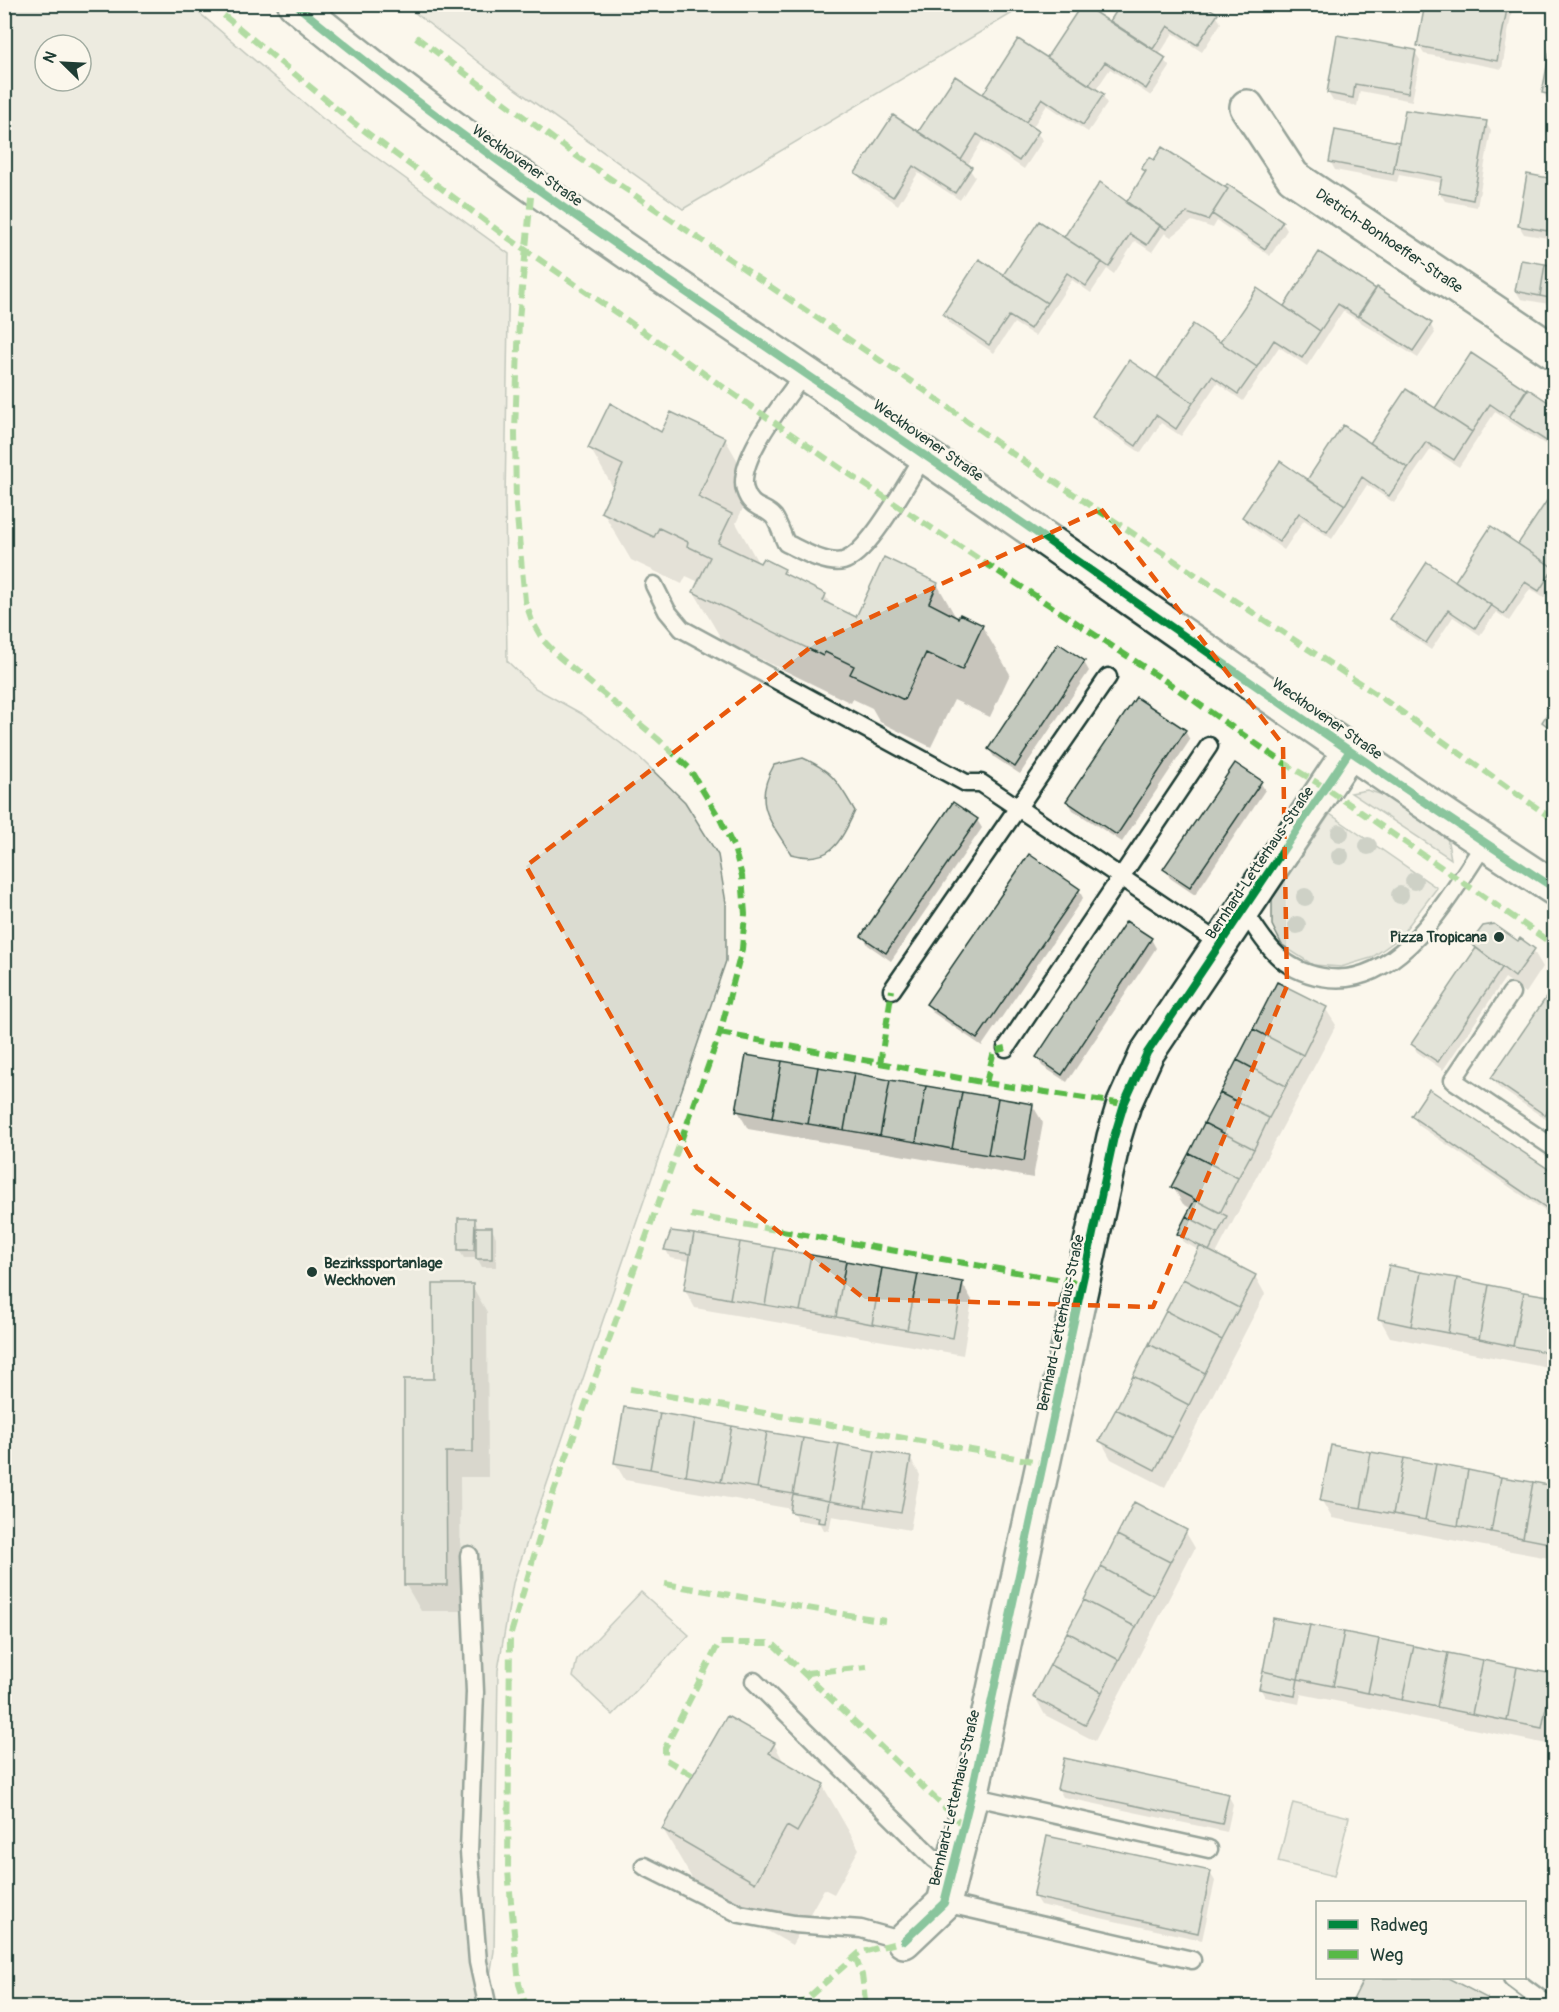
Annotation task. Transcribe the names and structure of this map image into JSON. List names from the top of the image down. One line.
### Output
{"streets":{"street":["Weckhovener Straße","Dietrich-Bonhoeffer-Straße","Bernhard-Letterhaus-Straße"]},"crossings":[["Weckhovener Straße","Bernhard-Letterhaus-Straße"]],"places":["Pizza Tropicana","Bezirkssportanlage Weckhoven"],"legend":["Radweg","Weg"],"north":"top left"}
